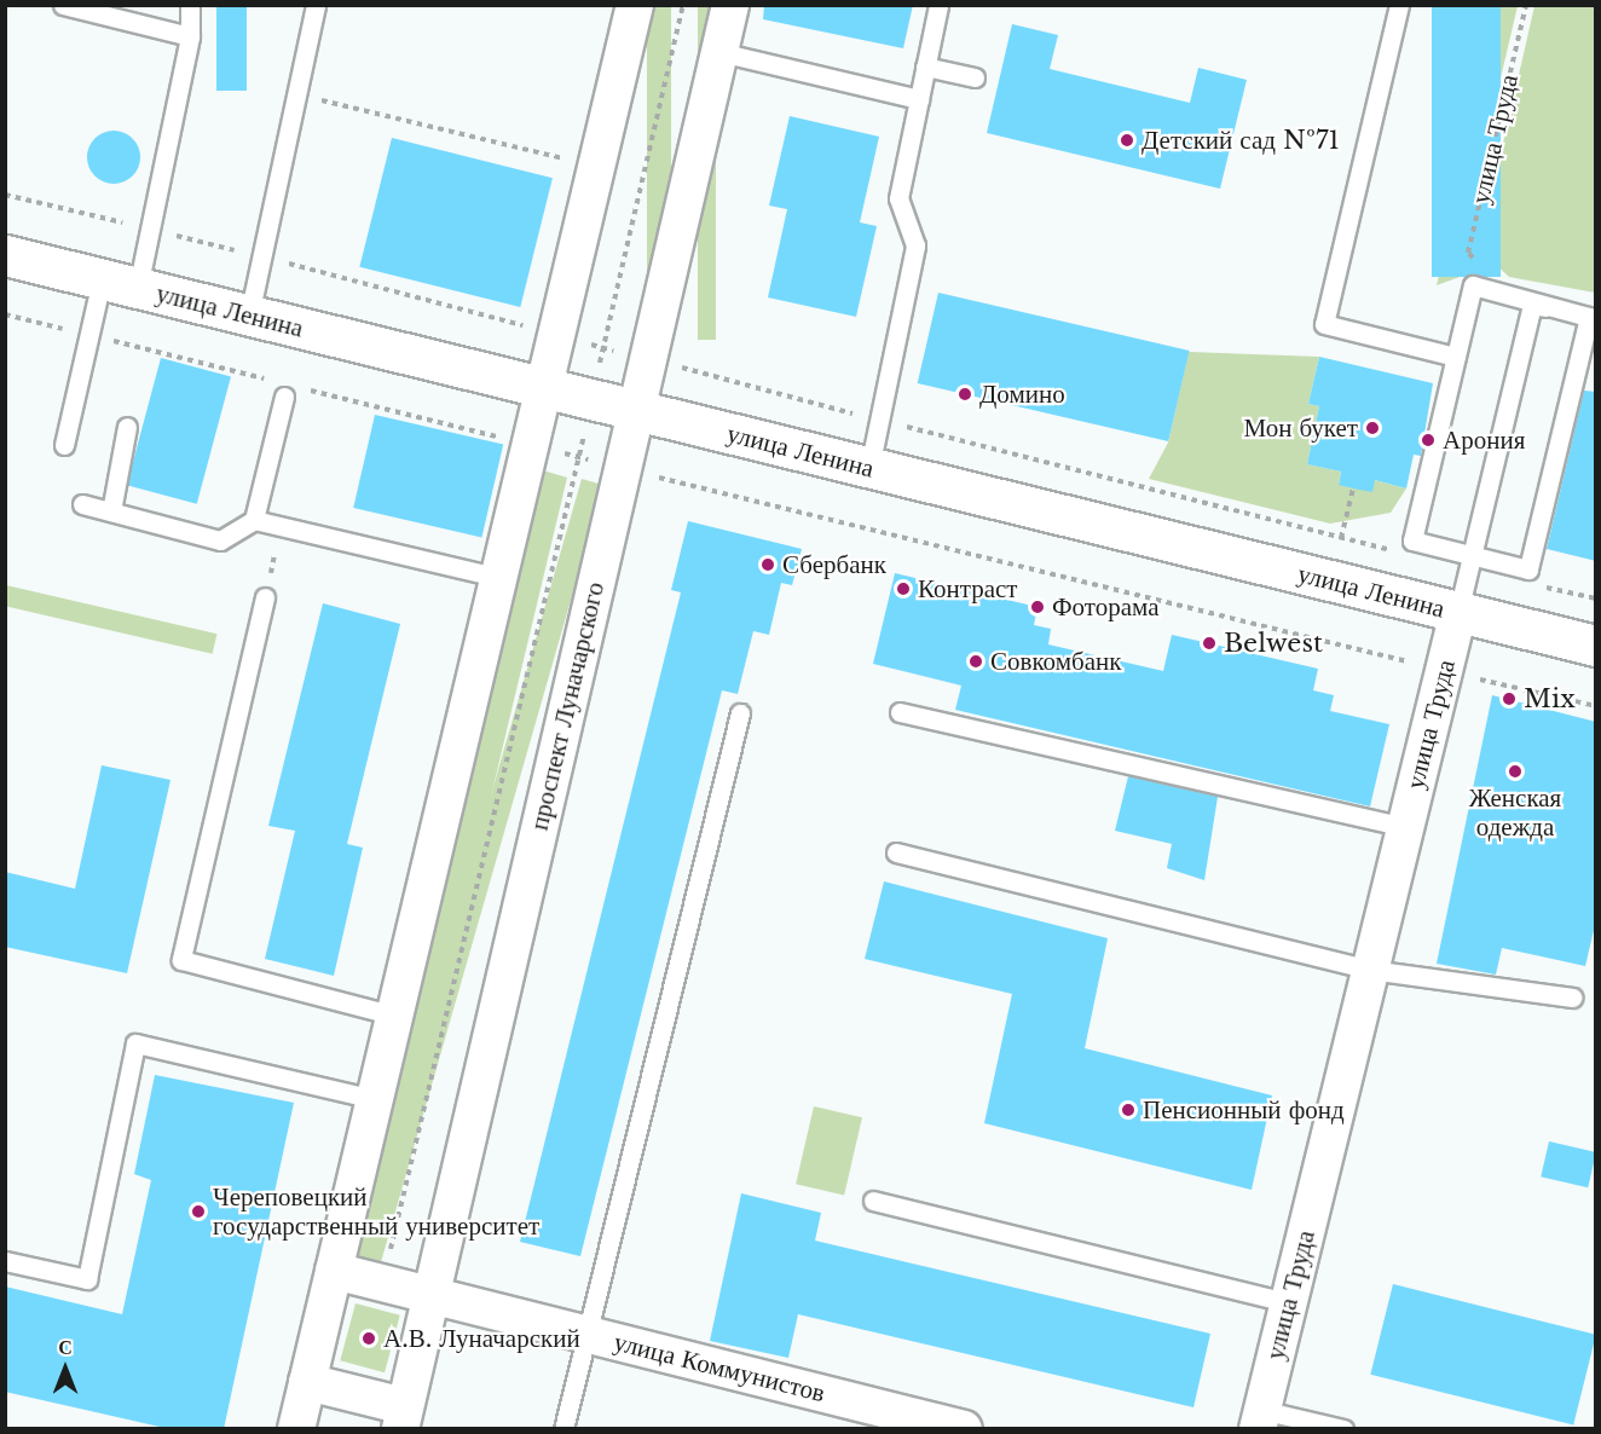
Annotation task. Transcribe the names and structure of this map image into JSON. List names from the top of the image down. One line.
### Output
{"streets":{"street":["улица Труда","улица Ленина","проспект Луначарского","улица Коммунистов"]},"crossings":[["улица Труда","улица Ленина"],["улица Ленина","проспект Луначарского"],["проспект Луначарского","улица Коммунистов"]],"places":["Детский сад №71","Домино","Мон букет","Арония","Сбербанк","Контраст","Фоторама","Belwest","Совкомбанк","Mix","Женская одежда","Пенсионный фонд","Череповецкий государственный университет","А.В. Луначарский"],"north":"top"}
